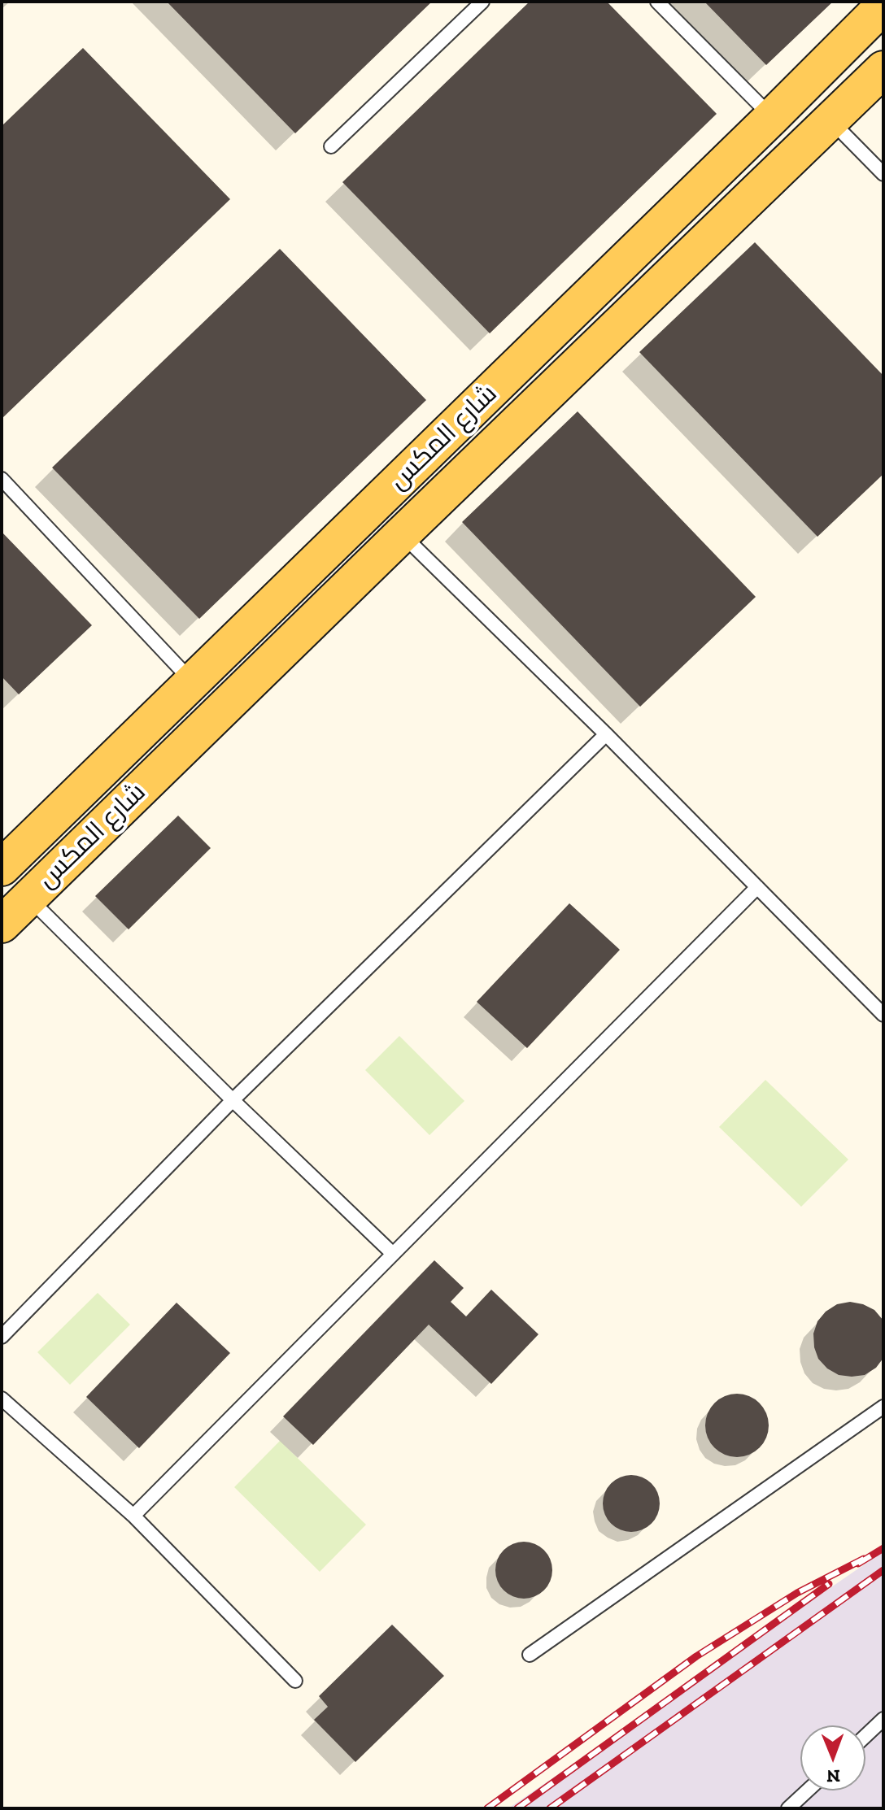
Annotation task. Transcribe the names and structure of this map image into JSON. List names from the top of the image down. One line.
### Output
{"streets":{"main road":["شارع المكس"]},"north":"bottom"}
